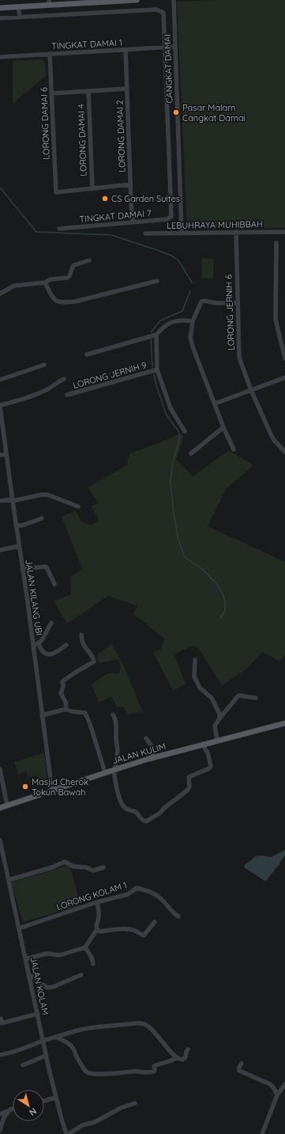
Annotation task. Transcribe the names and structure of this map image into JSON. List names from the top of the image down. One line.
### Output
{"streets":{"main road":["JALAN KULIM"],"street":["TINGKAT DAMAI 1","CANGKAT DAMAI","LORONG DAMAI 6","LORONG DAMAI 2","LORONG DAMAI 4","TINGKAT DAMAI 7","LEBUHRAYA MUHIBBAH","LORONG JERNIH 6","LORONG JERNIH 9","JALAN KILANG UBI","LORONG KOLAM 1","JALAN KOLAM"]},"crossings":[["TINGKAT DAMAI 1","CANGKAT DAMAI"],["TINGKAT DAMAI 1","LORONG DAMAI 6"],["TINGKAT DAMAI 1","LORONG DAMAI 2"],["CANGKAT DAMAI","TINGKAT DAMAI 7"],["CANGKAT DAMAI","LEBUHRAYA MUHIBBAH"],["LORONG DAMAI 6","LORONG DAMAI 4"],["LORONG DAMAI 2","TINGKAT DAMAI 7"],["LEBUHRAYA MUHIBBAH","LORONG JERNIH 6"],["JALAN KILANG UBI","JALAN KULIM"],["LORONG KOLAM 1","JALAN KOLAM"]],"places":["Pasar Malam Cangkat Damai","CS Garden Suites","Masjid Cherok Tokun Bawah"],"north":"bottom right"}
